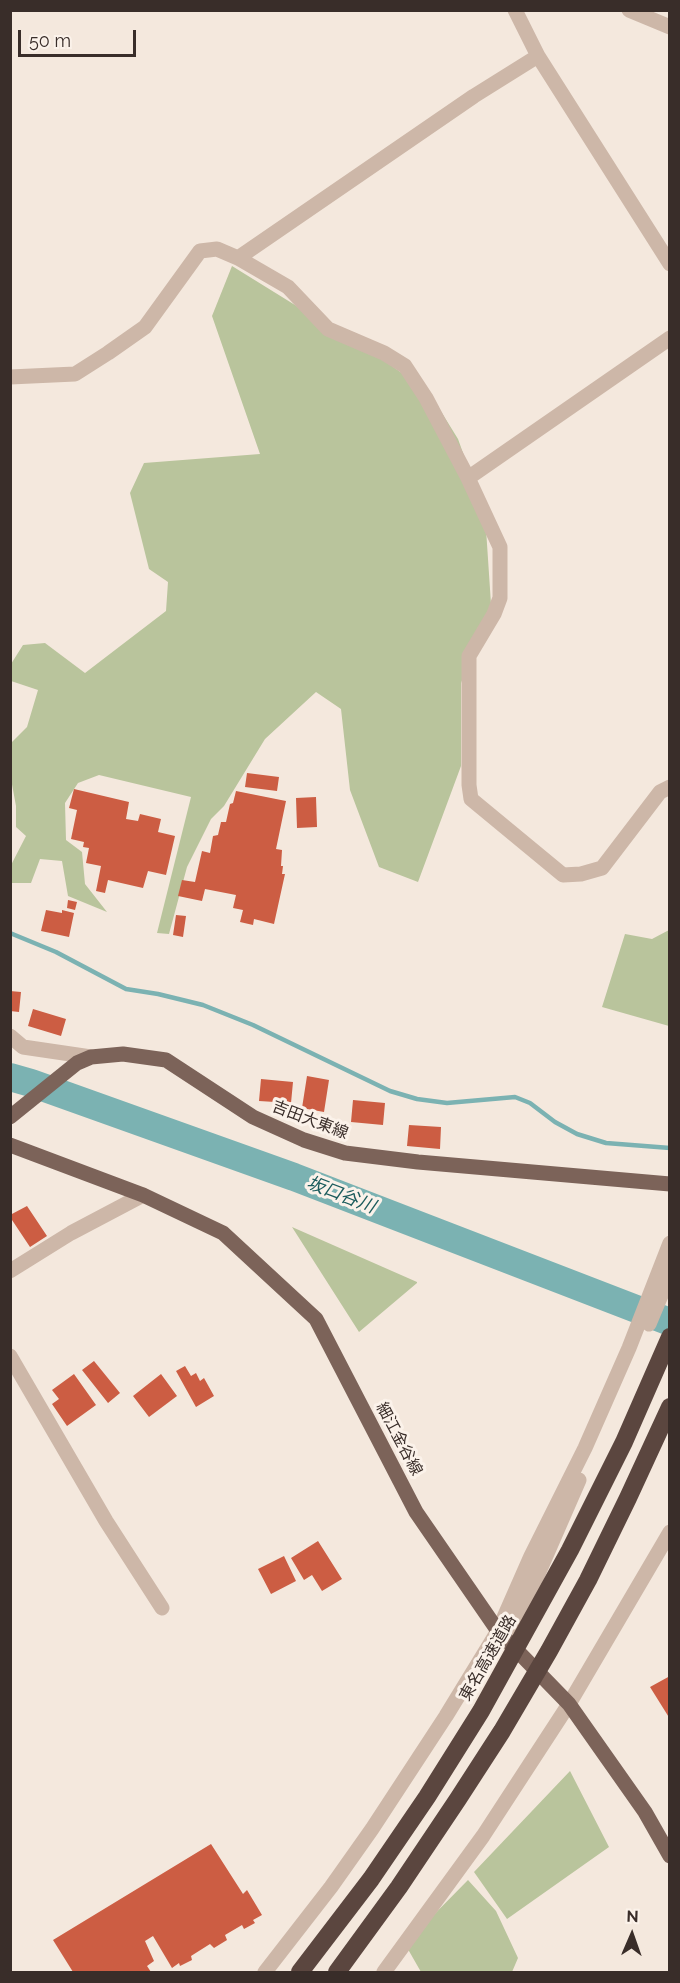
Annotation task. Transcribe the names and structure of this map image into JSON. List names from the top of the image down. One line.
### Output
{"streets":{"highway":["東名高速道路"],"main road":["吉田大東線","細江金谷線"]},"water":["坂口谷川"],"scale_bar":"50 m","north":"top"}
